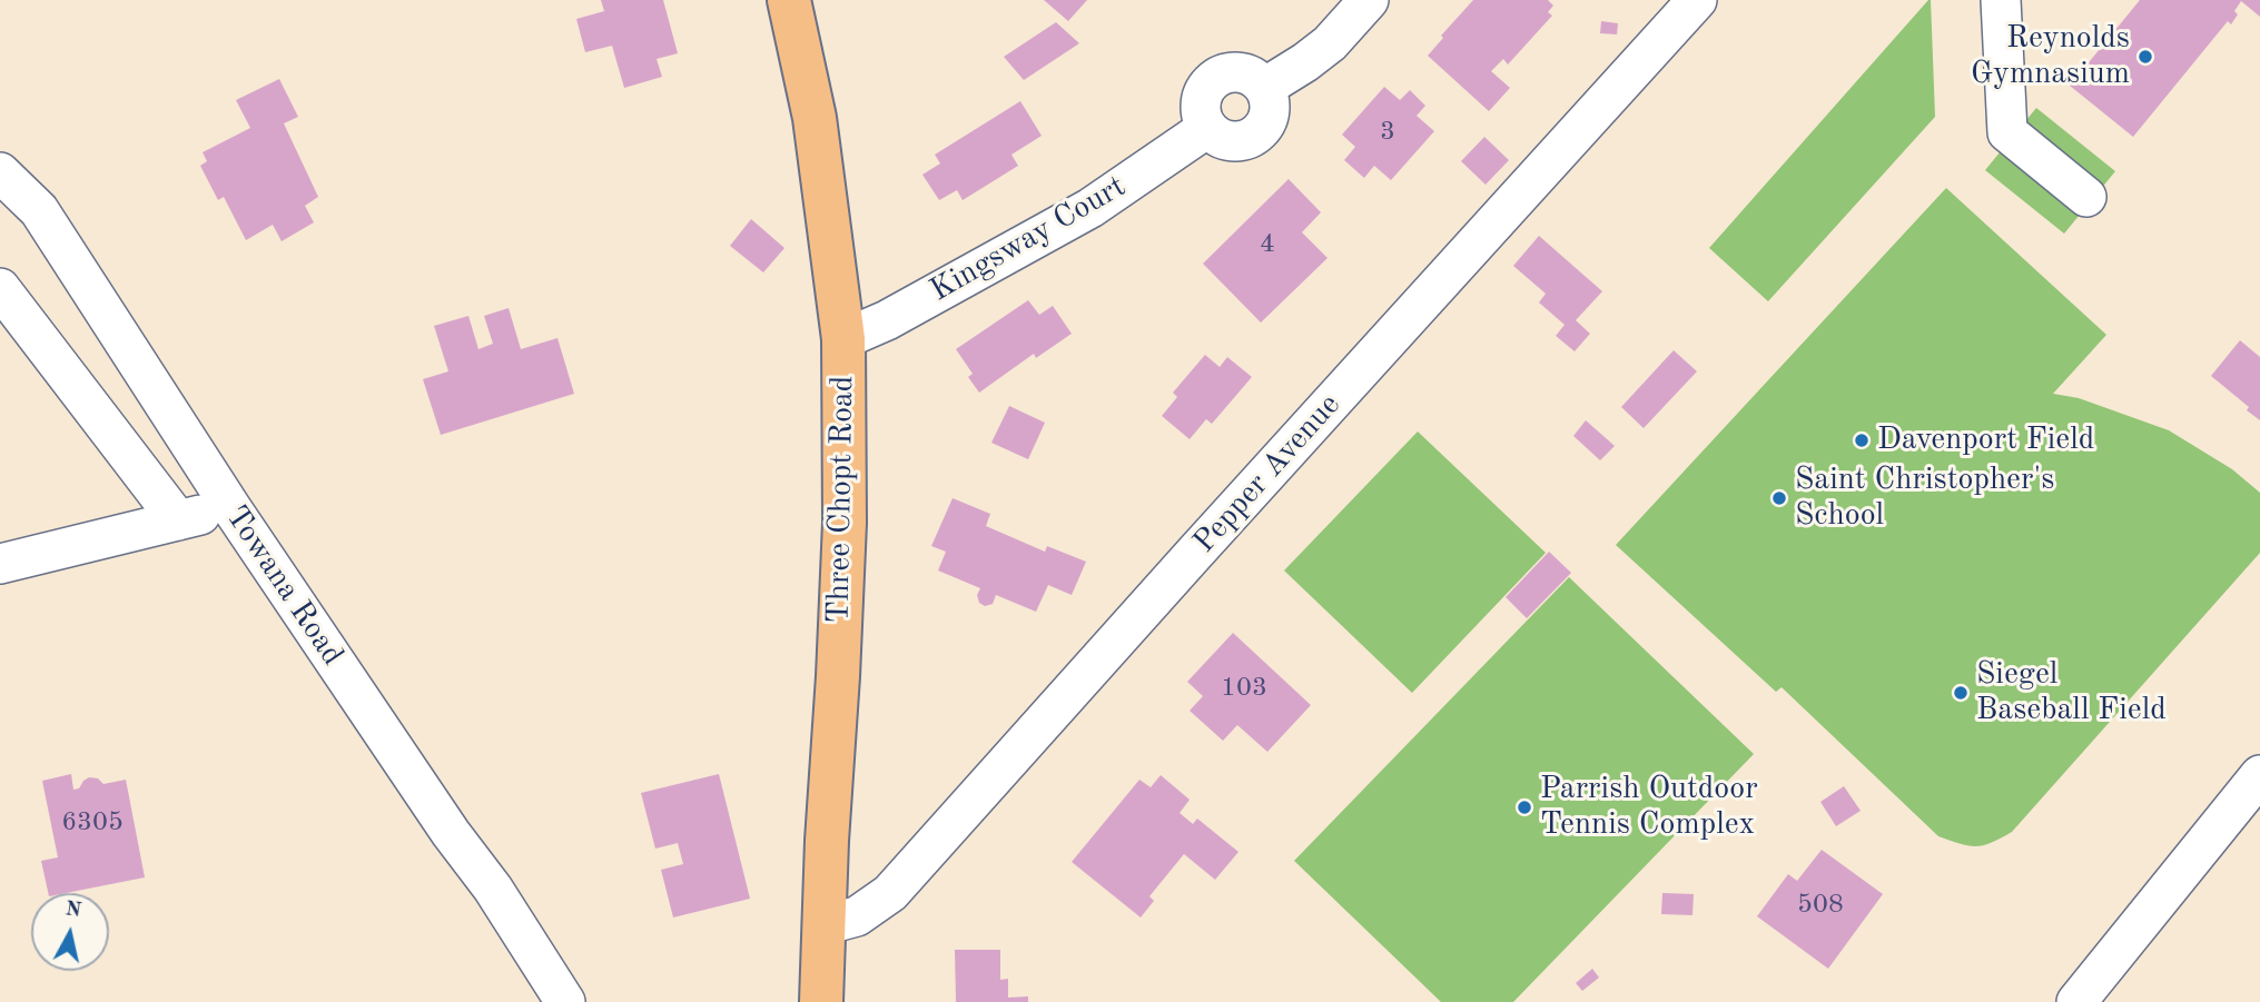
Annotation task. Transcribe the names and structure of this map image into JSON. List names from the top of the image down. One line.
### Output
{"streets":{"main road":["Three Chopt Road"],"street":["Kingsway Court","Pepper Avenue","Towana Road"]},"crossings":[["Kingsway Court","Three Chopt Road"],["Pepper Avenue","Three Chopt Road"]],"places":["Reynolds Gymnasium","Davenport Field","Saint Christopher's School","Siegel Baseball Field","Parrish Outdoor Tennis Complex"],"house_numbers":["3","4","103","6305","508"],"north":"top"}
